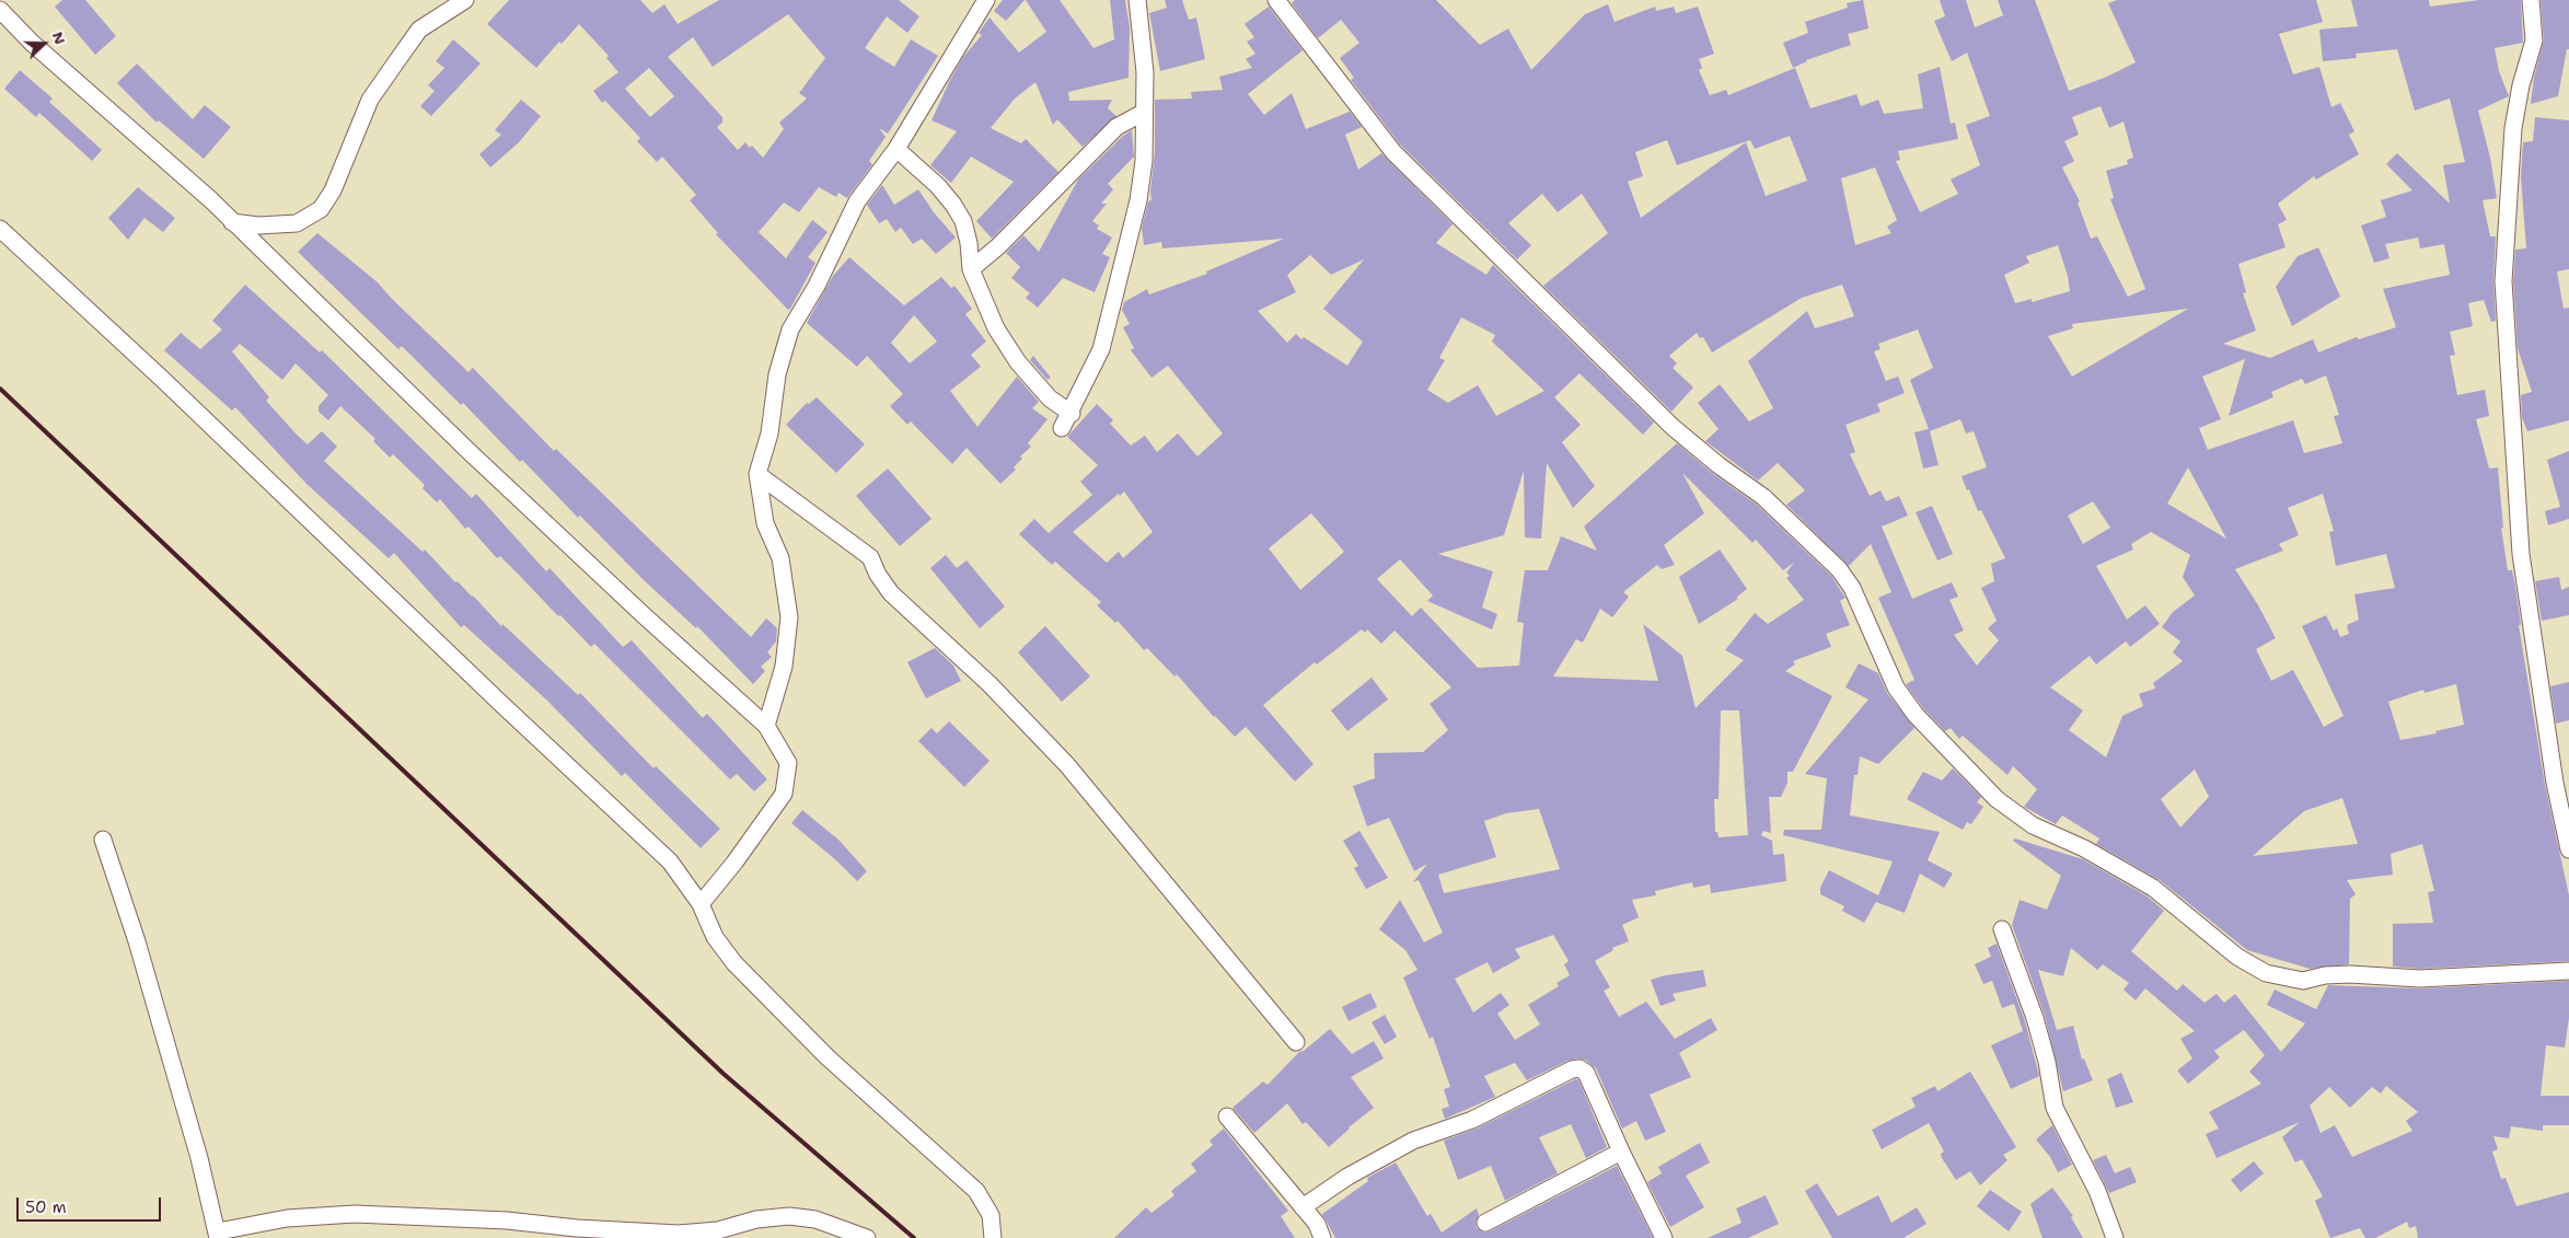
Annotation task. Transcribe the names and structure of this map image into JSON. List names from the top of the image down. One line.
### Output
{"scale_bar":"50 m","north":"right"}
